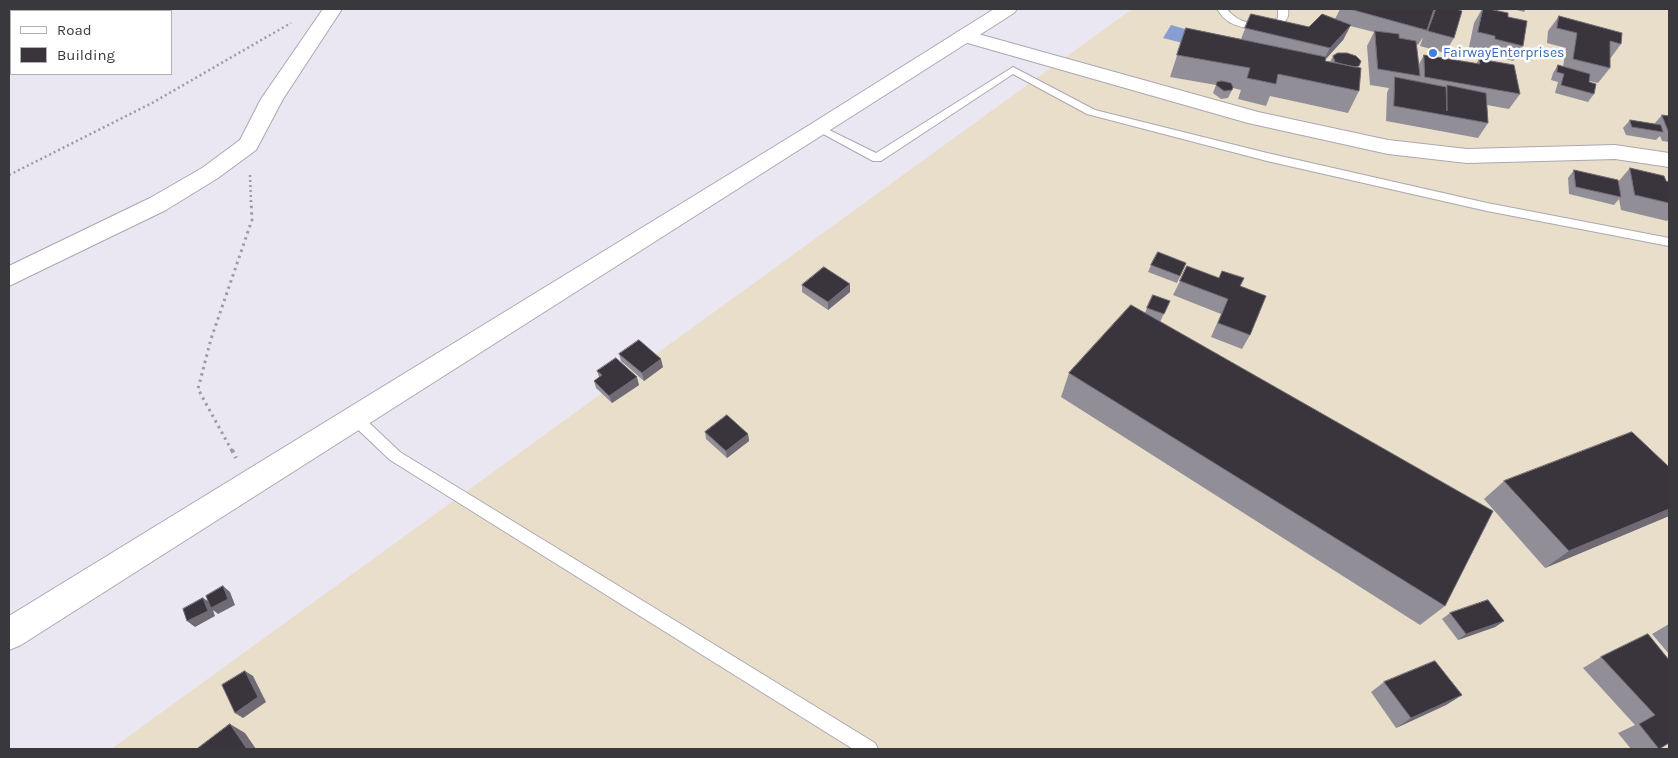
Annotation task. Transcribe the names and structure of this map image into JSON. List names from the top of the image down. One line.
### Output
{"places":["FairwayEnterprises"],"legend":["Road","Building"]}
